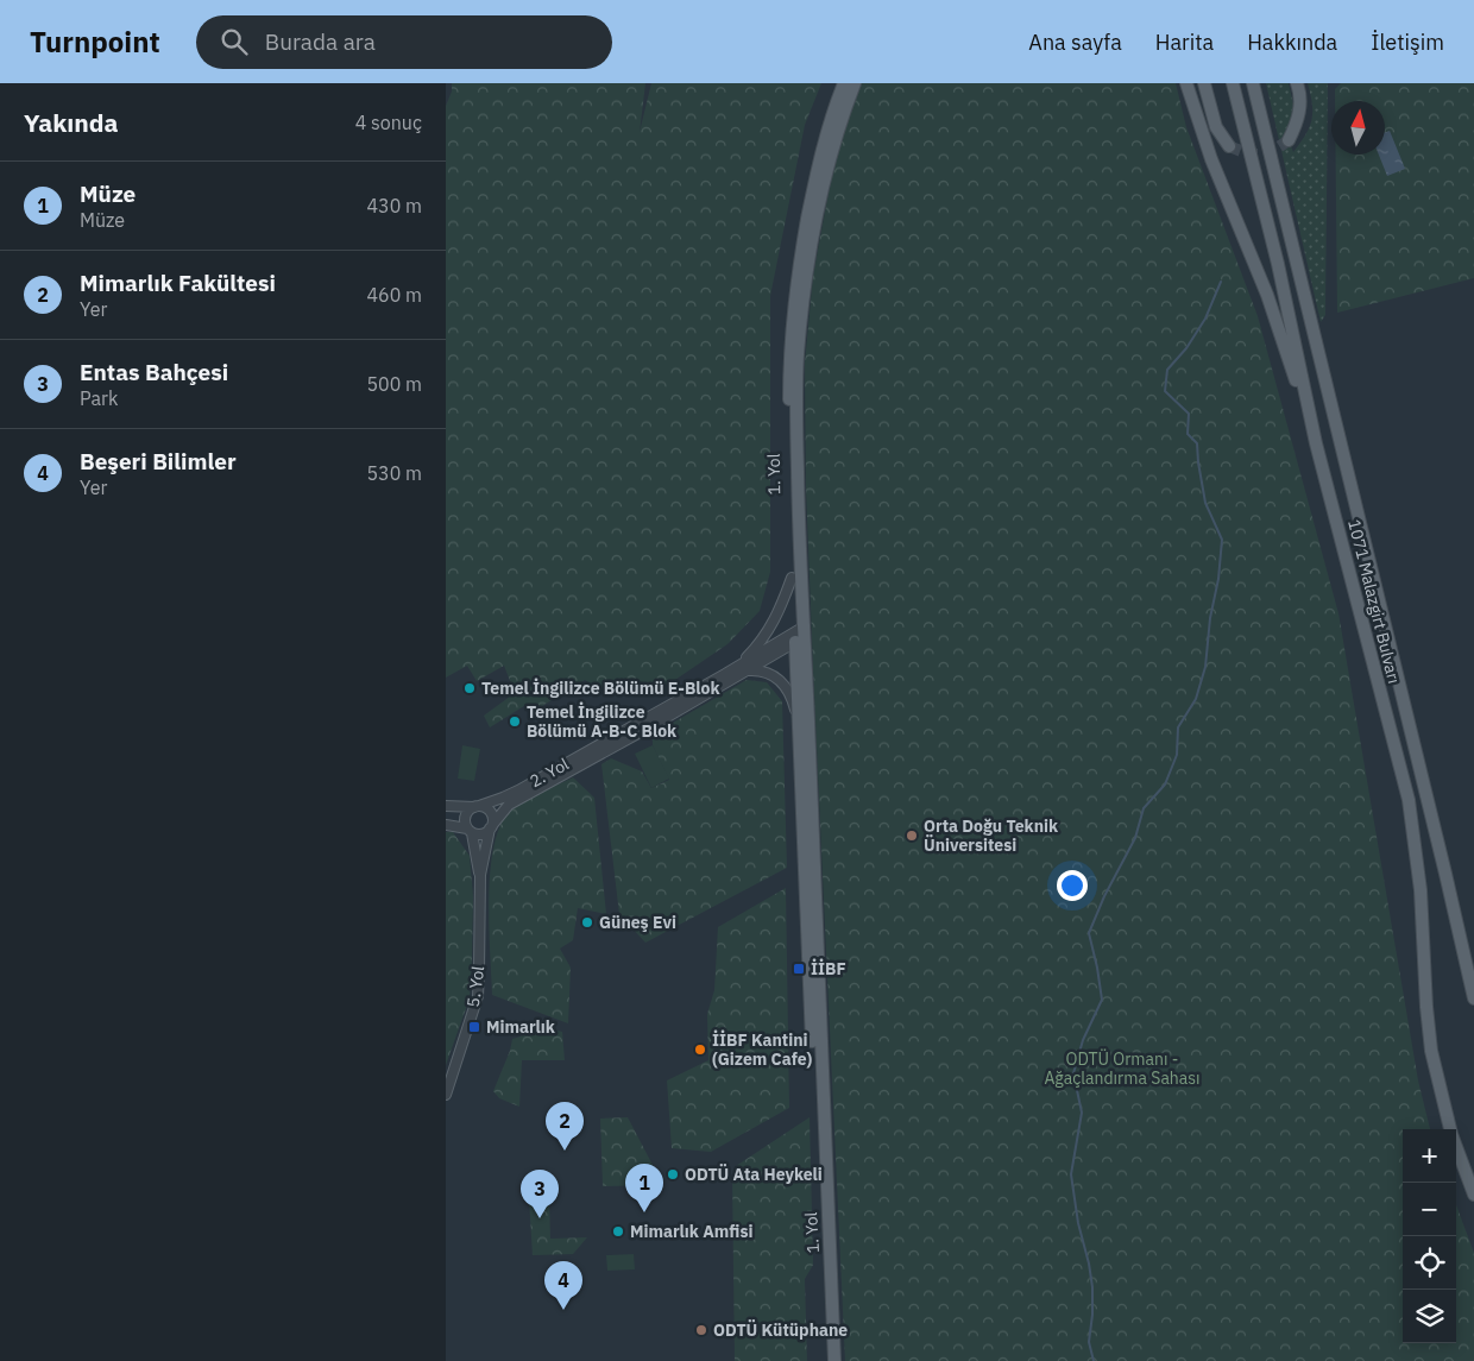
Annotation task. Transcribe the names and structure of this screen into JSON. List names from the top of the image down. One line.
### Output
{"streets":{"main road":["1. Yol","1071 Malazgirt Bulvarı"],"street":["2. Yol","5. Yol"]},"crossings":[["1. Yol","2. Yol"],["2. Yol","5. Yol"]],"parks":["ODTÜ Ormanı - Ağaçlandırma Sahası"],"places":{"other":["Temel İngilizce Bölümü E-Blok","Temel İngilizce Bölümü A-B-C Blok","Orta Doğu Teknik Üniversitesi","Güneş Evi","İİBF Kantini (Gizem Cafe)","ODTÜ Ata Heykeli","Mimarlık Amfisi","ODTÜ Kütüphane"],"transit":["İİBF","Mimarlık"]},"north":"top","page":{"header":"Turnpoint","search":"Burada ara","nav":["Ana sayfa","Harita","Hakkında","İletişim"],"heading":["Yakında","4 sonuç"],"list":[{"mark":"1","name":"Müze","note":"Müze","value":"430 m"},{"mark":"2","name":"Mimarlık Fakültesi","note":"Yer","value":"460 m"},{"mark":"3","name":"Entas Bahçesi","note":"Park","value":"500 m"},{"mark":"4","name":"Beşeri Bilimler","note":"Yer","value":"530 m"}],"pins":["2","1","3","4"],"map_buttons":["+","−"]}}
